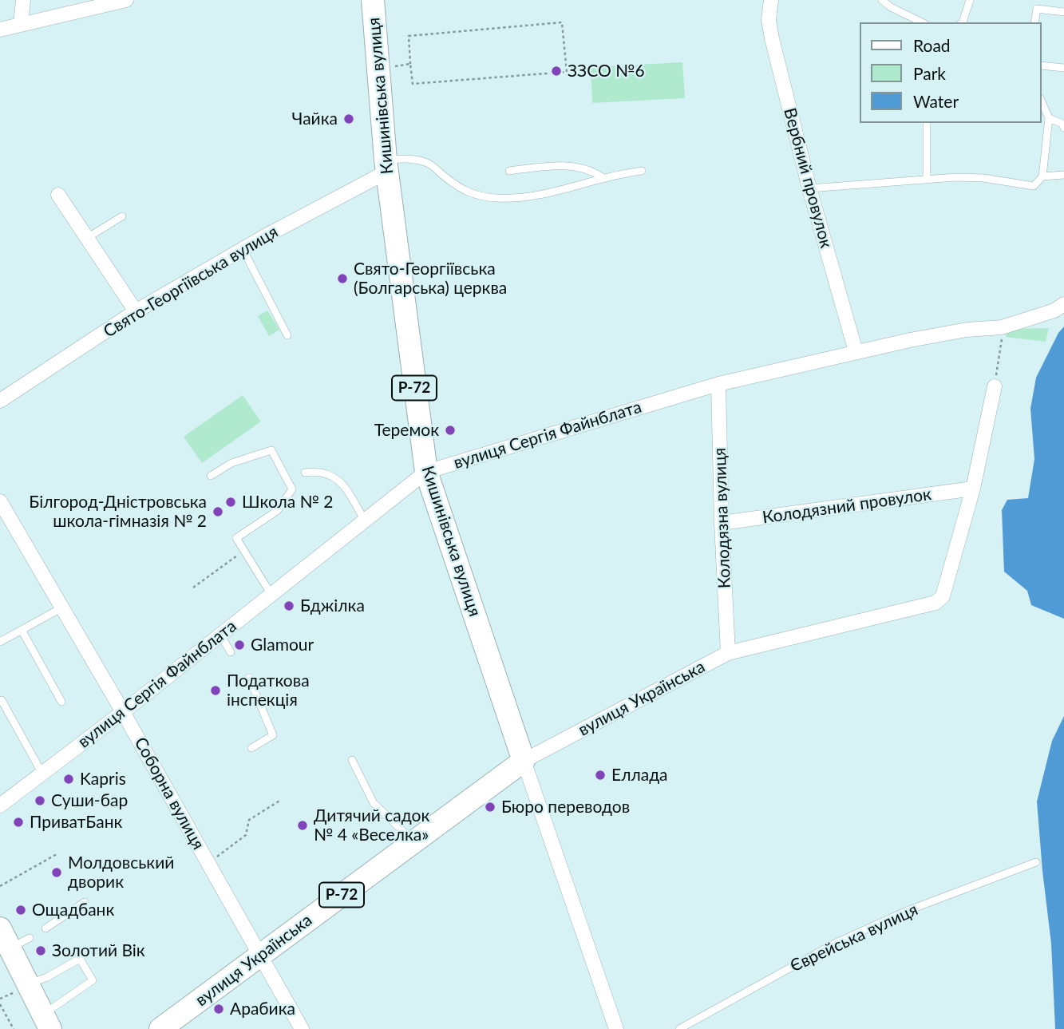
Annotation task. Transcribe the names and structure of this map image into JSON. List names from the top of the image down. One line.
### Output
{"streets":{"main road":["Кишинівська вулиця","Р-72","вулиця Українська"],"street":["Вербний провулок","Свято-Георгіївська вулиця","вулиця Сергія Файнблата","Колодязний провулок","Колодязна вулиця","Соборна вулиця"],"lane":["Єврейська вулиця"]},"crossings":[["Кишинівська вулиця","Свято-Георгіївська вулиця"],["Кишинівська вулиця","вулиця Сергія Файнблата"],["Кишинівська вулиця","вулиця Українська"],["Вербний провулок","вулиця Сергія Файнблата"],["вулиця Сергія Файнблата","Колодязна вулиця"],["вулиця Сергія Файнблата","Соборна вулиця"],["Колодязний провулок","Колодязна вулиця"],["Колодязний провулок","вулиця Українська"],["Колодязна вулиця","вулиця Українська"],["вулиця Українська","Соборна вулиця"]],"places":["ЗЗСО №6","Чайка","Свято-Георгіївська (Болгарська) церква","Теремок","Школа № 2","Білгород-Дністровська школа-гімназія № 2","Бджілка","Glamour","Податкова інспекція","Еллада","Kapris","Суши-бар","Бюро переводов","ПриватБанк","Дитячий садок № 4 «Веселка»","Молдовський дворик","Ощадбанк","Золотий Вік","Арабика"],"legend":["Road","Park","Water"]}
